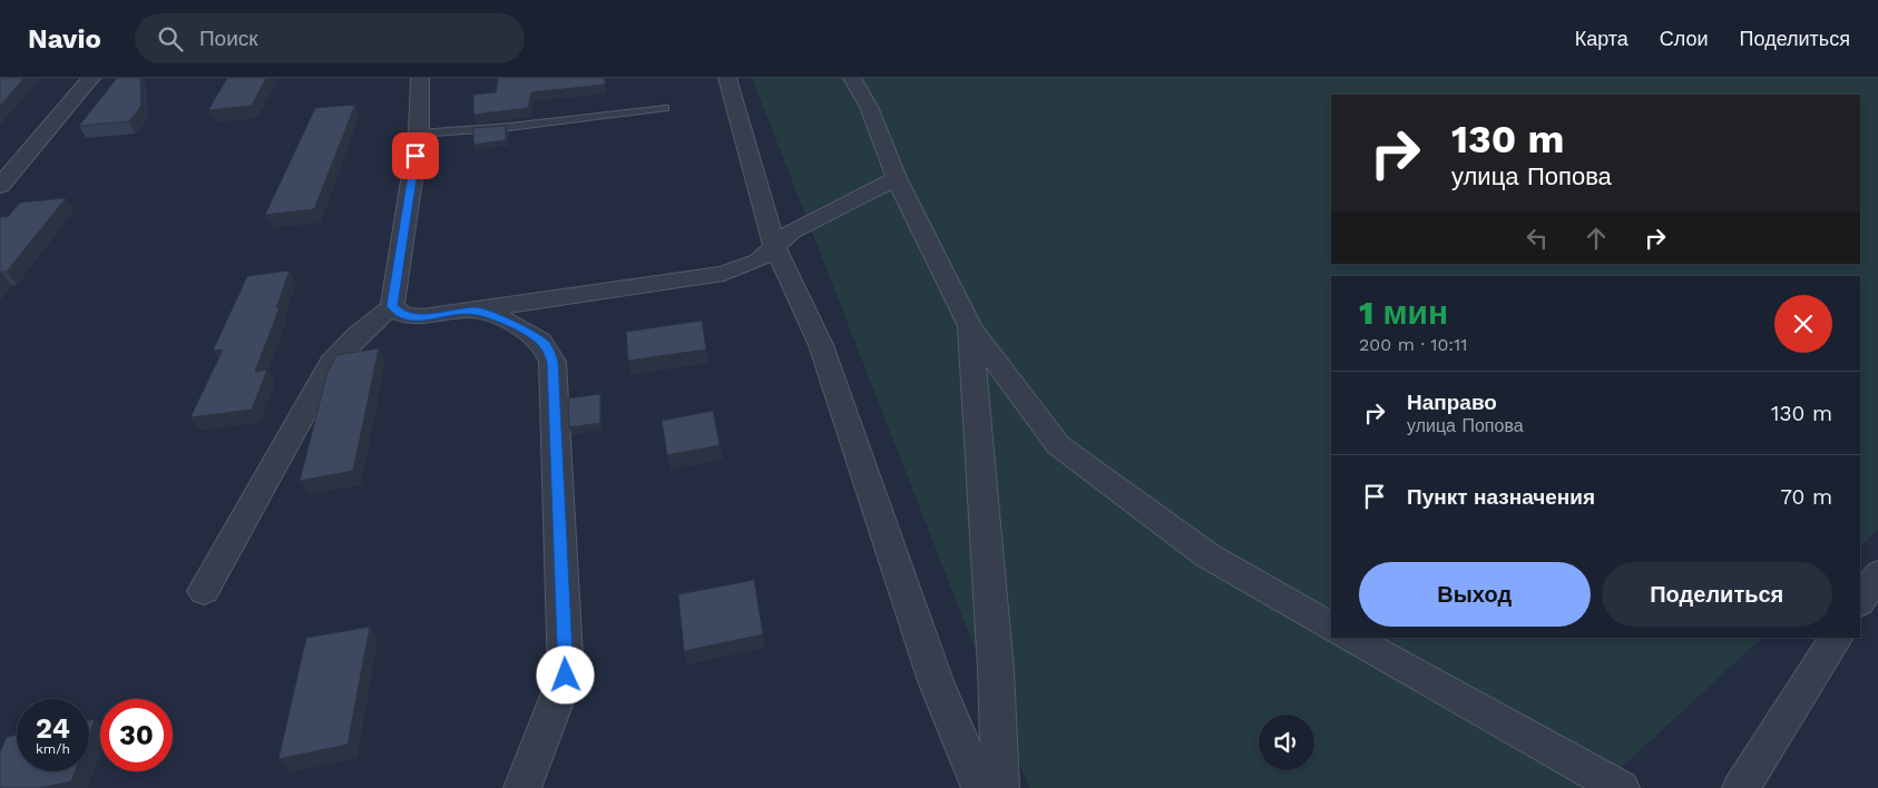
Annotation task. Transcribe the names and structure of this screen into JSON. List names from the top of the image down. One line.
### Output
{"page":{"header":"Navio","search":"Поиск","nav":["Карта","Слои","Поделиться"],"turn":["130 m","улица Попова"],"heading":["1 мин","200 m · 10:11"],"list":[{"name":"Направо","note":"улица Попова","value":"130 m"},{"name":"Пункт назначения","value":"70 m"}],"buttons":["Выход","Поделиться"],"speed":"24 km/h","limit":"30"}}
